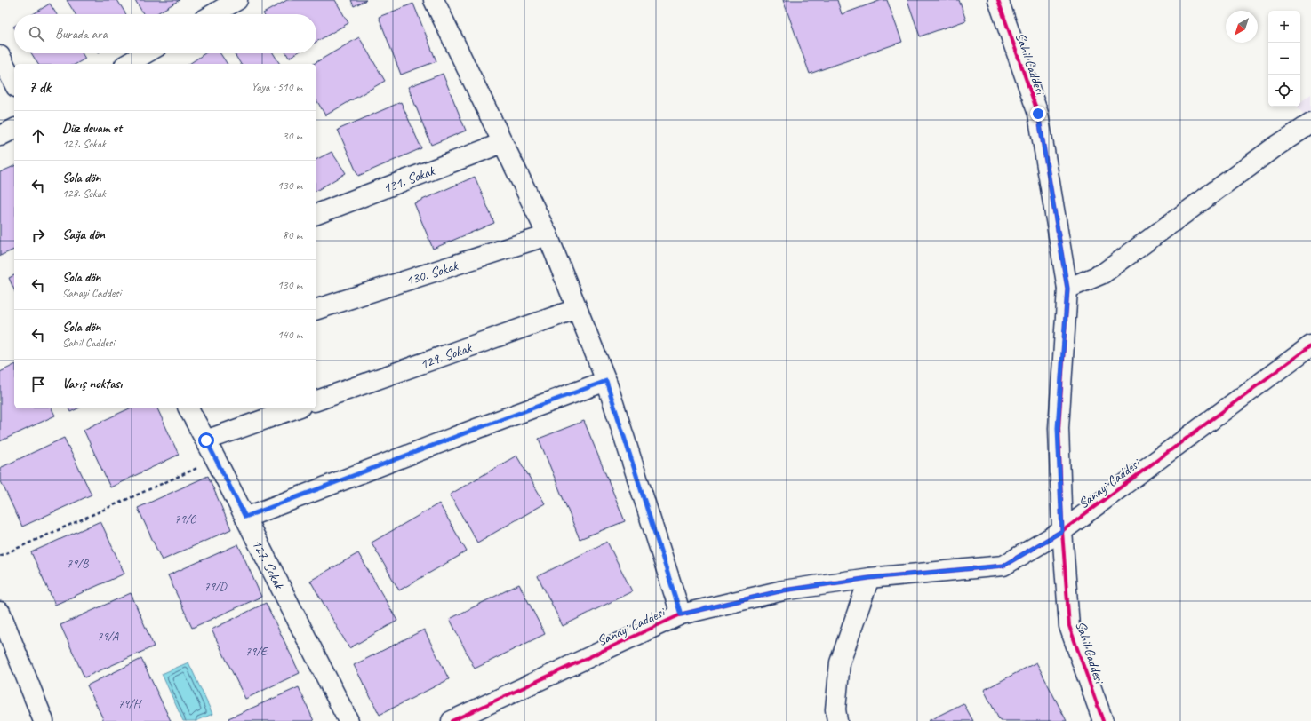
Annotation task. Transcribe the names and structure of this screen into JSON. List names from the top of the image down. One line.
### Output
{"streets":{"street":["Sahil Caddesi","131. Sokak","130. Sokak","129. Sokak","Sanayi Caddesi","127. Sokak"]},"crossings":[["Sahil Caddesi","Sanayi Caddesi"]],"house_numbers":["79/C","79/B","79/D","79/A","79/E","79/H"],"north":"bottom left","page":{"map_buttons":["+","−"],"search":"Burada ara","heading":["7 dk","Yaya · 510 m"],"list":[["Düz devam et","127. Sokak","30 m"],["Sola dön","128. Sokak","130 m"],["Sağa dön","80 m"],["Sola dön","Sanayi Caddesi","130 m"],["Sola dön","Sahil Caddesi","140 m"],"Varış noktası"]}}
